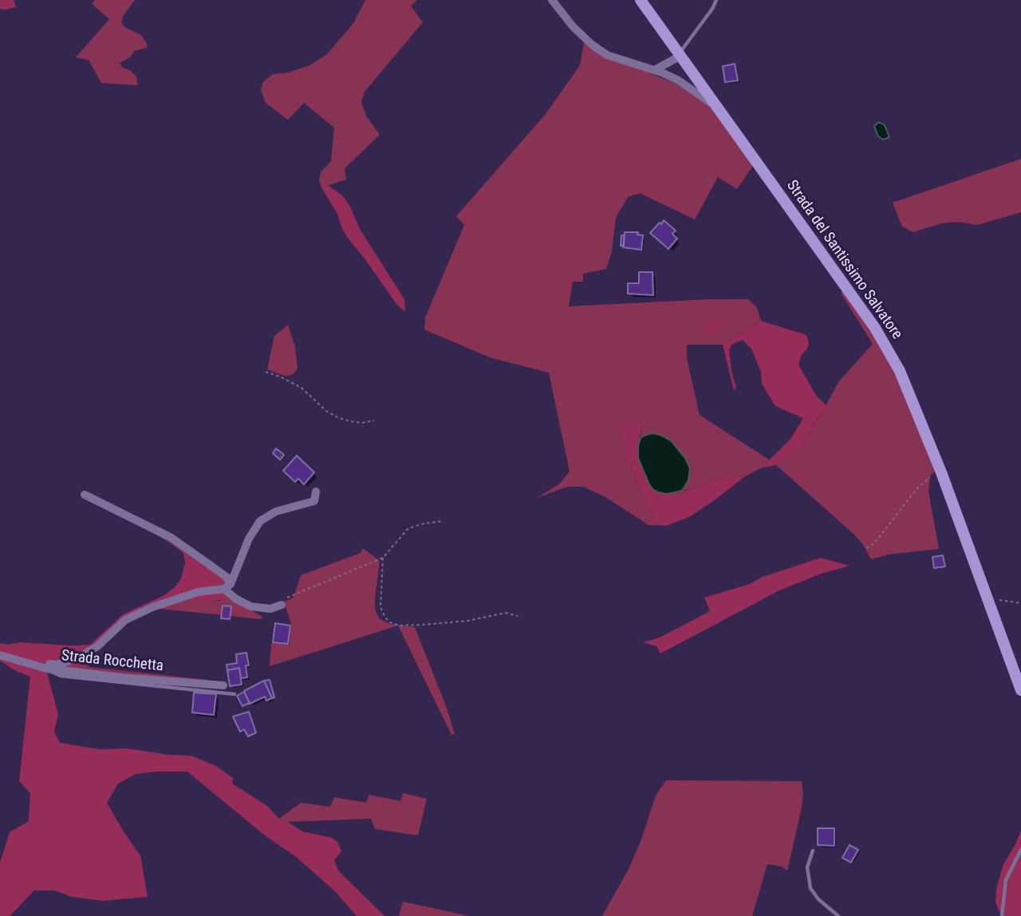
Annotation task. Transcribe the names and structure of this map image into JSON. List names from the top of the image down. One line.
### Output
{"streets":{"street":["Strada del Santissimo Salvatore","Strada Rocchetta"]}}
